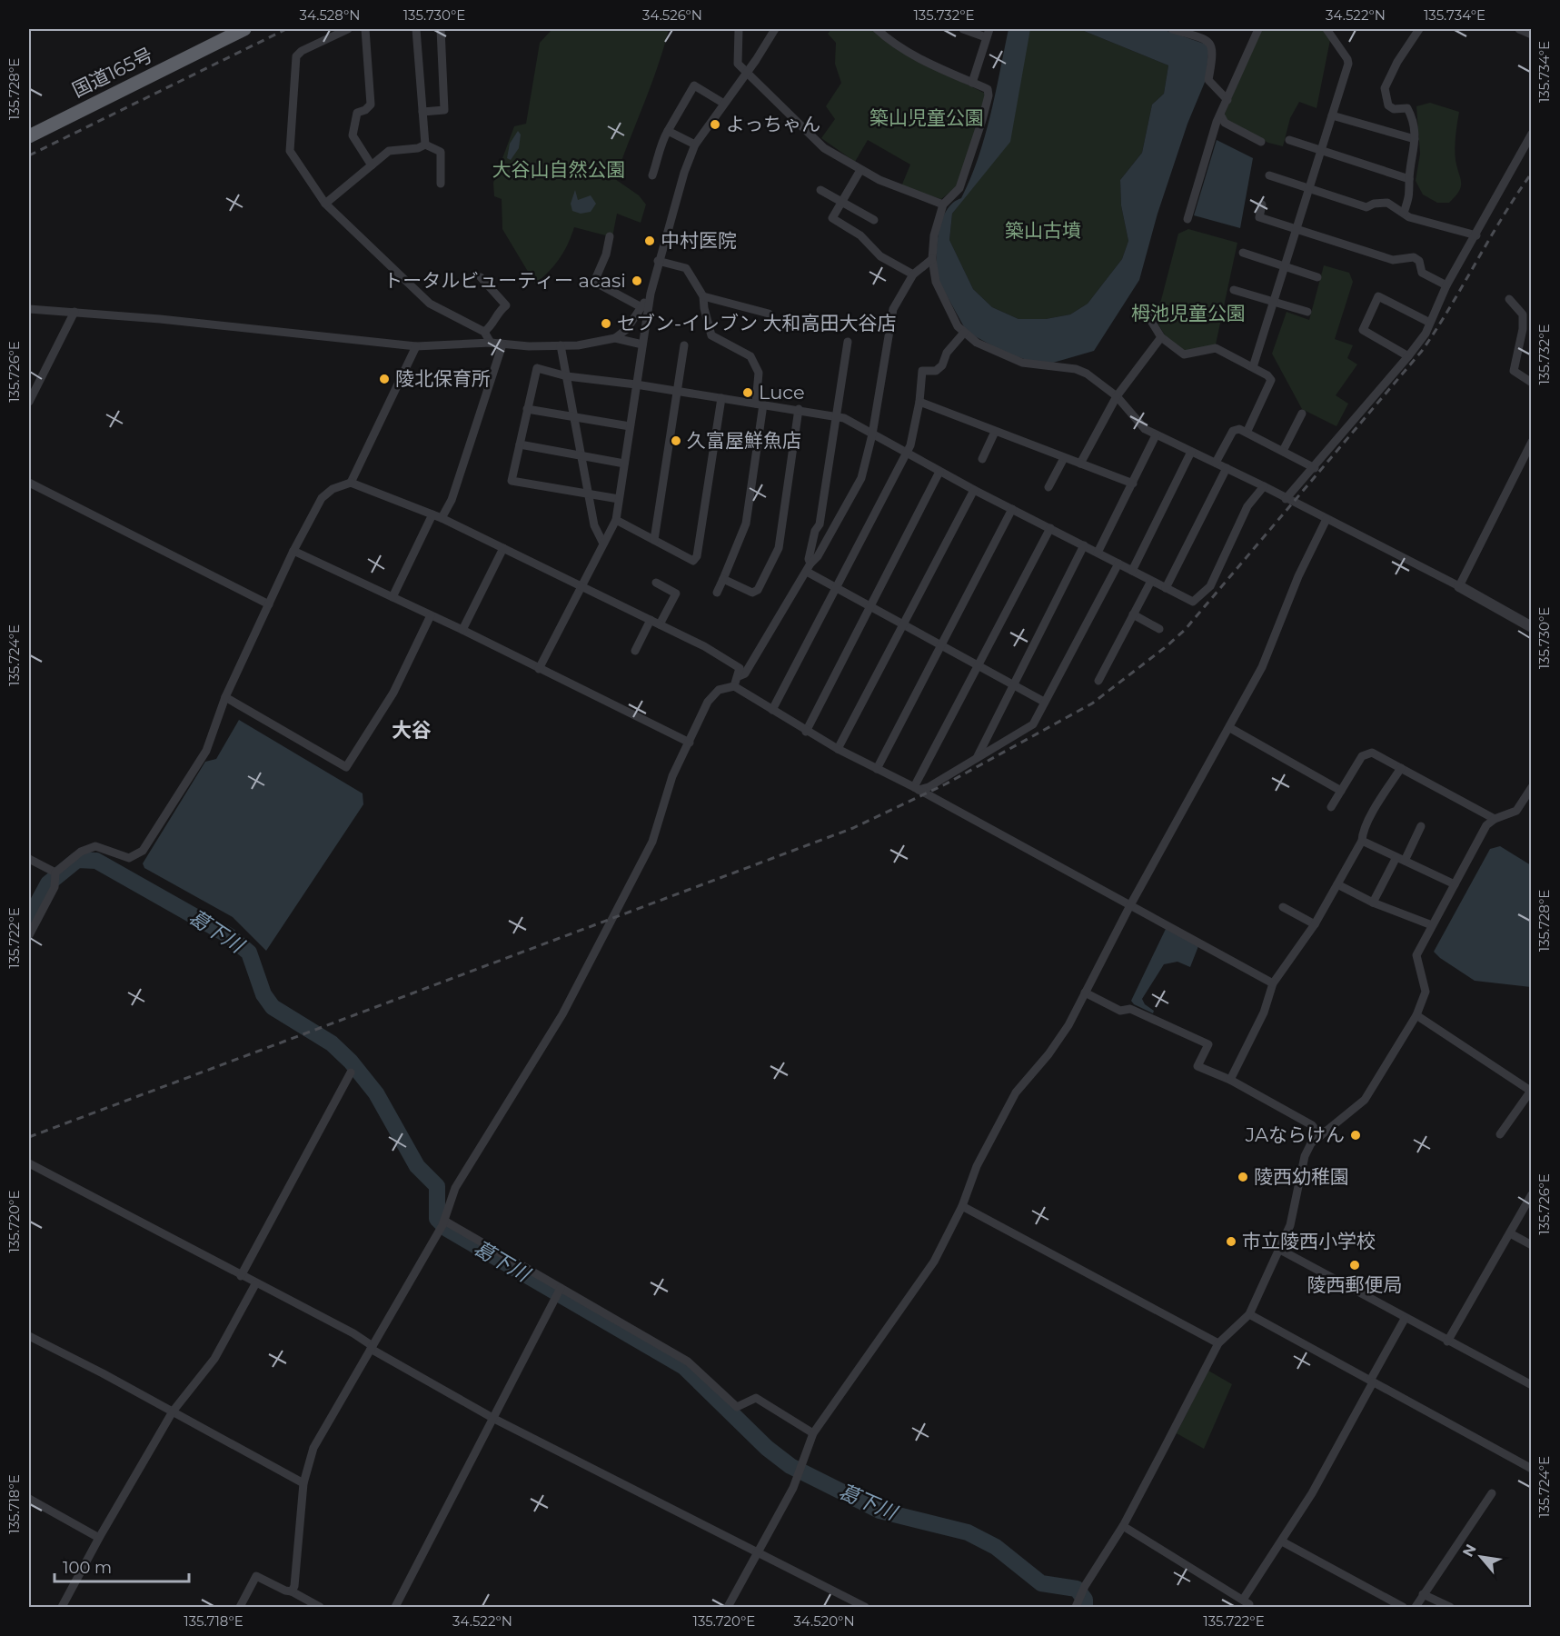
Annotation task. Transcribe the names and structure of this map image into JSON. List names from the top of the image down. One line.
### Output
{"streets":{"highway":["国道165号"]},"districts":["大谷"],"water":["葛下川"],"parks":["築山児童公園","大谷山自然公園","築山古墳","栂池児童公園"],"places":["よっちゃん","中村医院","トータルビューティー acasi","セブン-イレブン 大和高田大谷店","陵北保育所","Luce","久富屋鮮魚店","JAならけん","陵西幼稚園","市立陵西小学校","陵西郵便局"],"scale_bar":"100 m","north":"top left","coordinates":["34.528°N","135.730°E","34.526°N","135.732°E","34.522°N","135.734°E","135.728°E","135.726°E","135.724°E","135.722°E","135.720°E","135.718°E","34.520°N"]}
